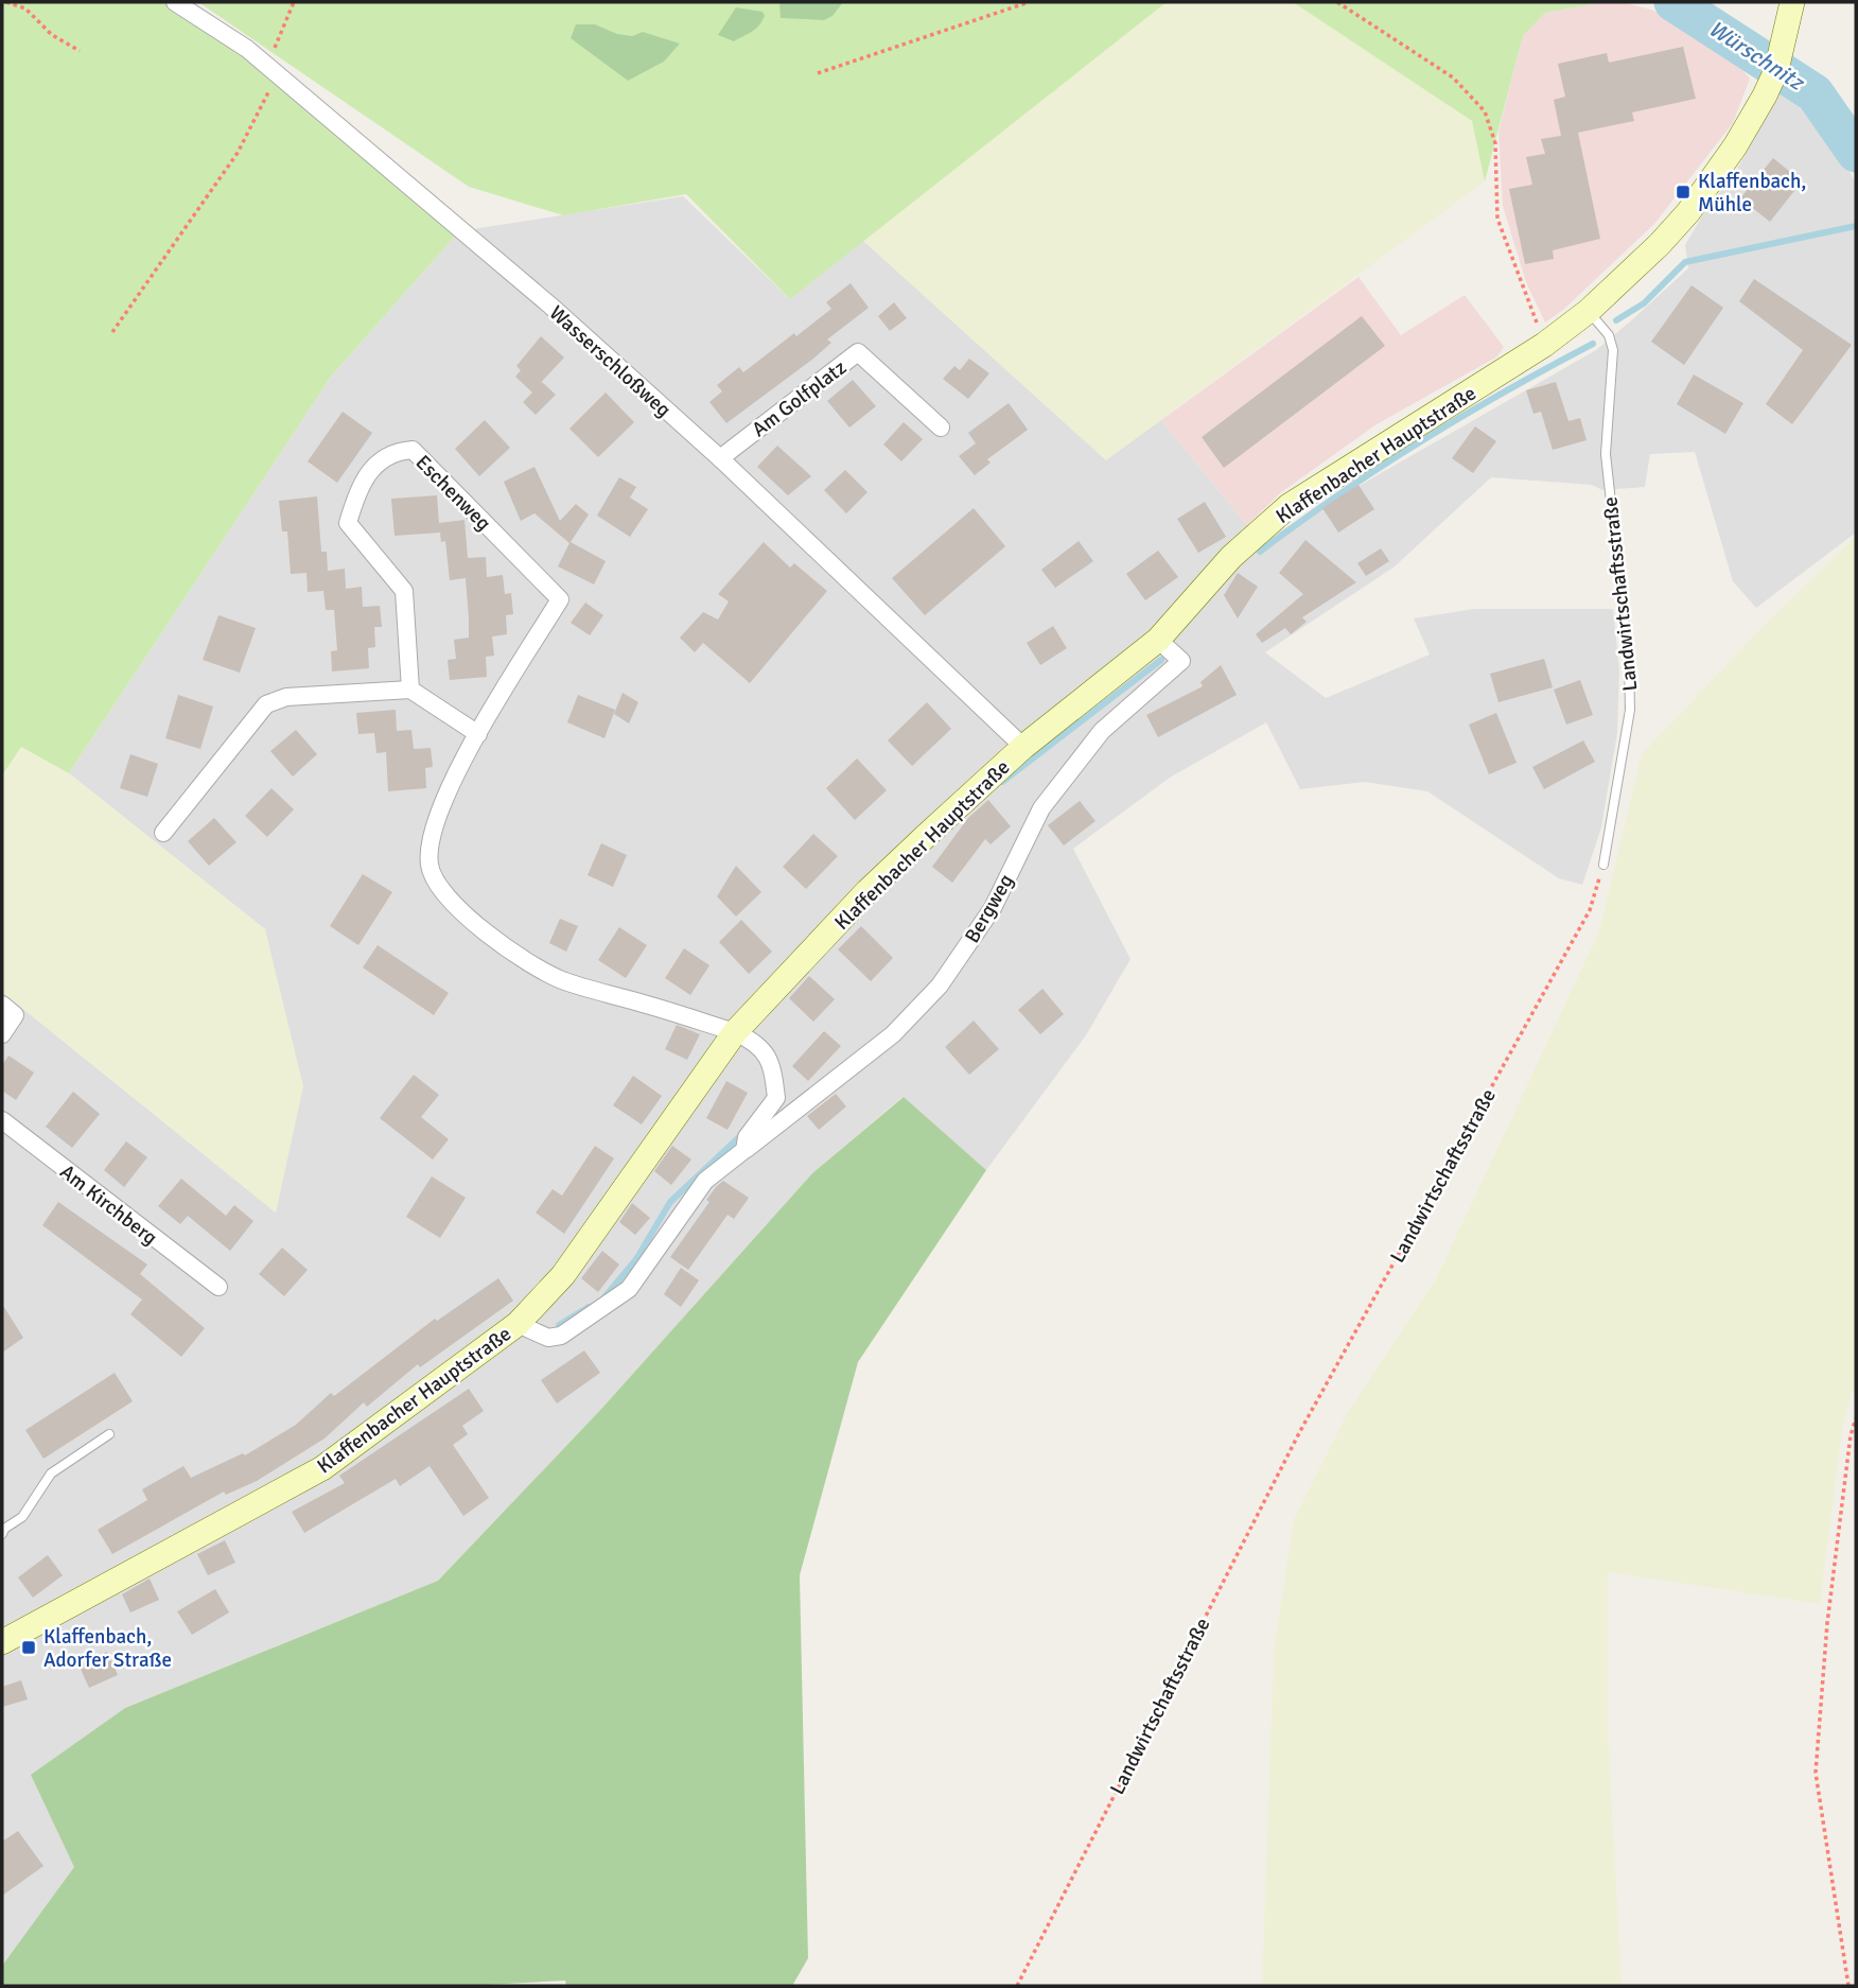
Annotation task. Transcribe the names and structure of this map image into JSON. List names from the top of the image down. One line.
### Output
{"streets":{"street":["Wasserschloßweg","Am Golfplatz","Klaffenbacher Hauptstraße","Eschenweg","Bergweg","Am Kirchberg"],"lane":["Landwirtschaftsstraße"]},"crossings":[["Wasserschloßweg","Am Golfplatz"],["Wasserschloßweg","Klaffenbacher Hauptstraße"],["Klaffenbacher Hauptstraße","Eschenweg"],["Klaffenbacher Hauptstraße","Landwirtschaftsstraße"],["Klaffenbacher Hauptstraße","Bergweg"],["Eschenweg","Bergweg"]],"water":["Würschnitz"],"places":{"transit":["Klaffenbach, Mühle","Klaffenbach, Adorfer Straße"]}}
